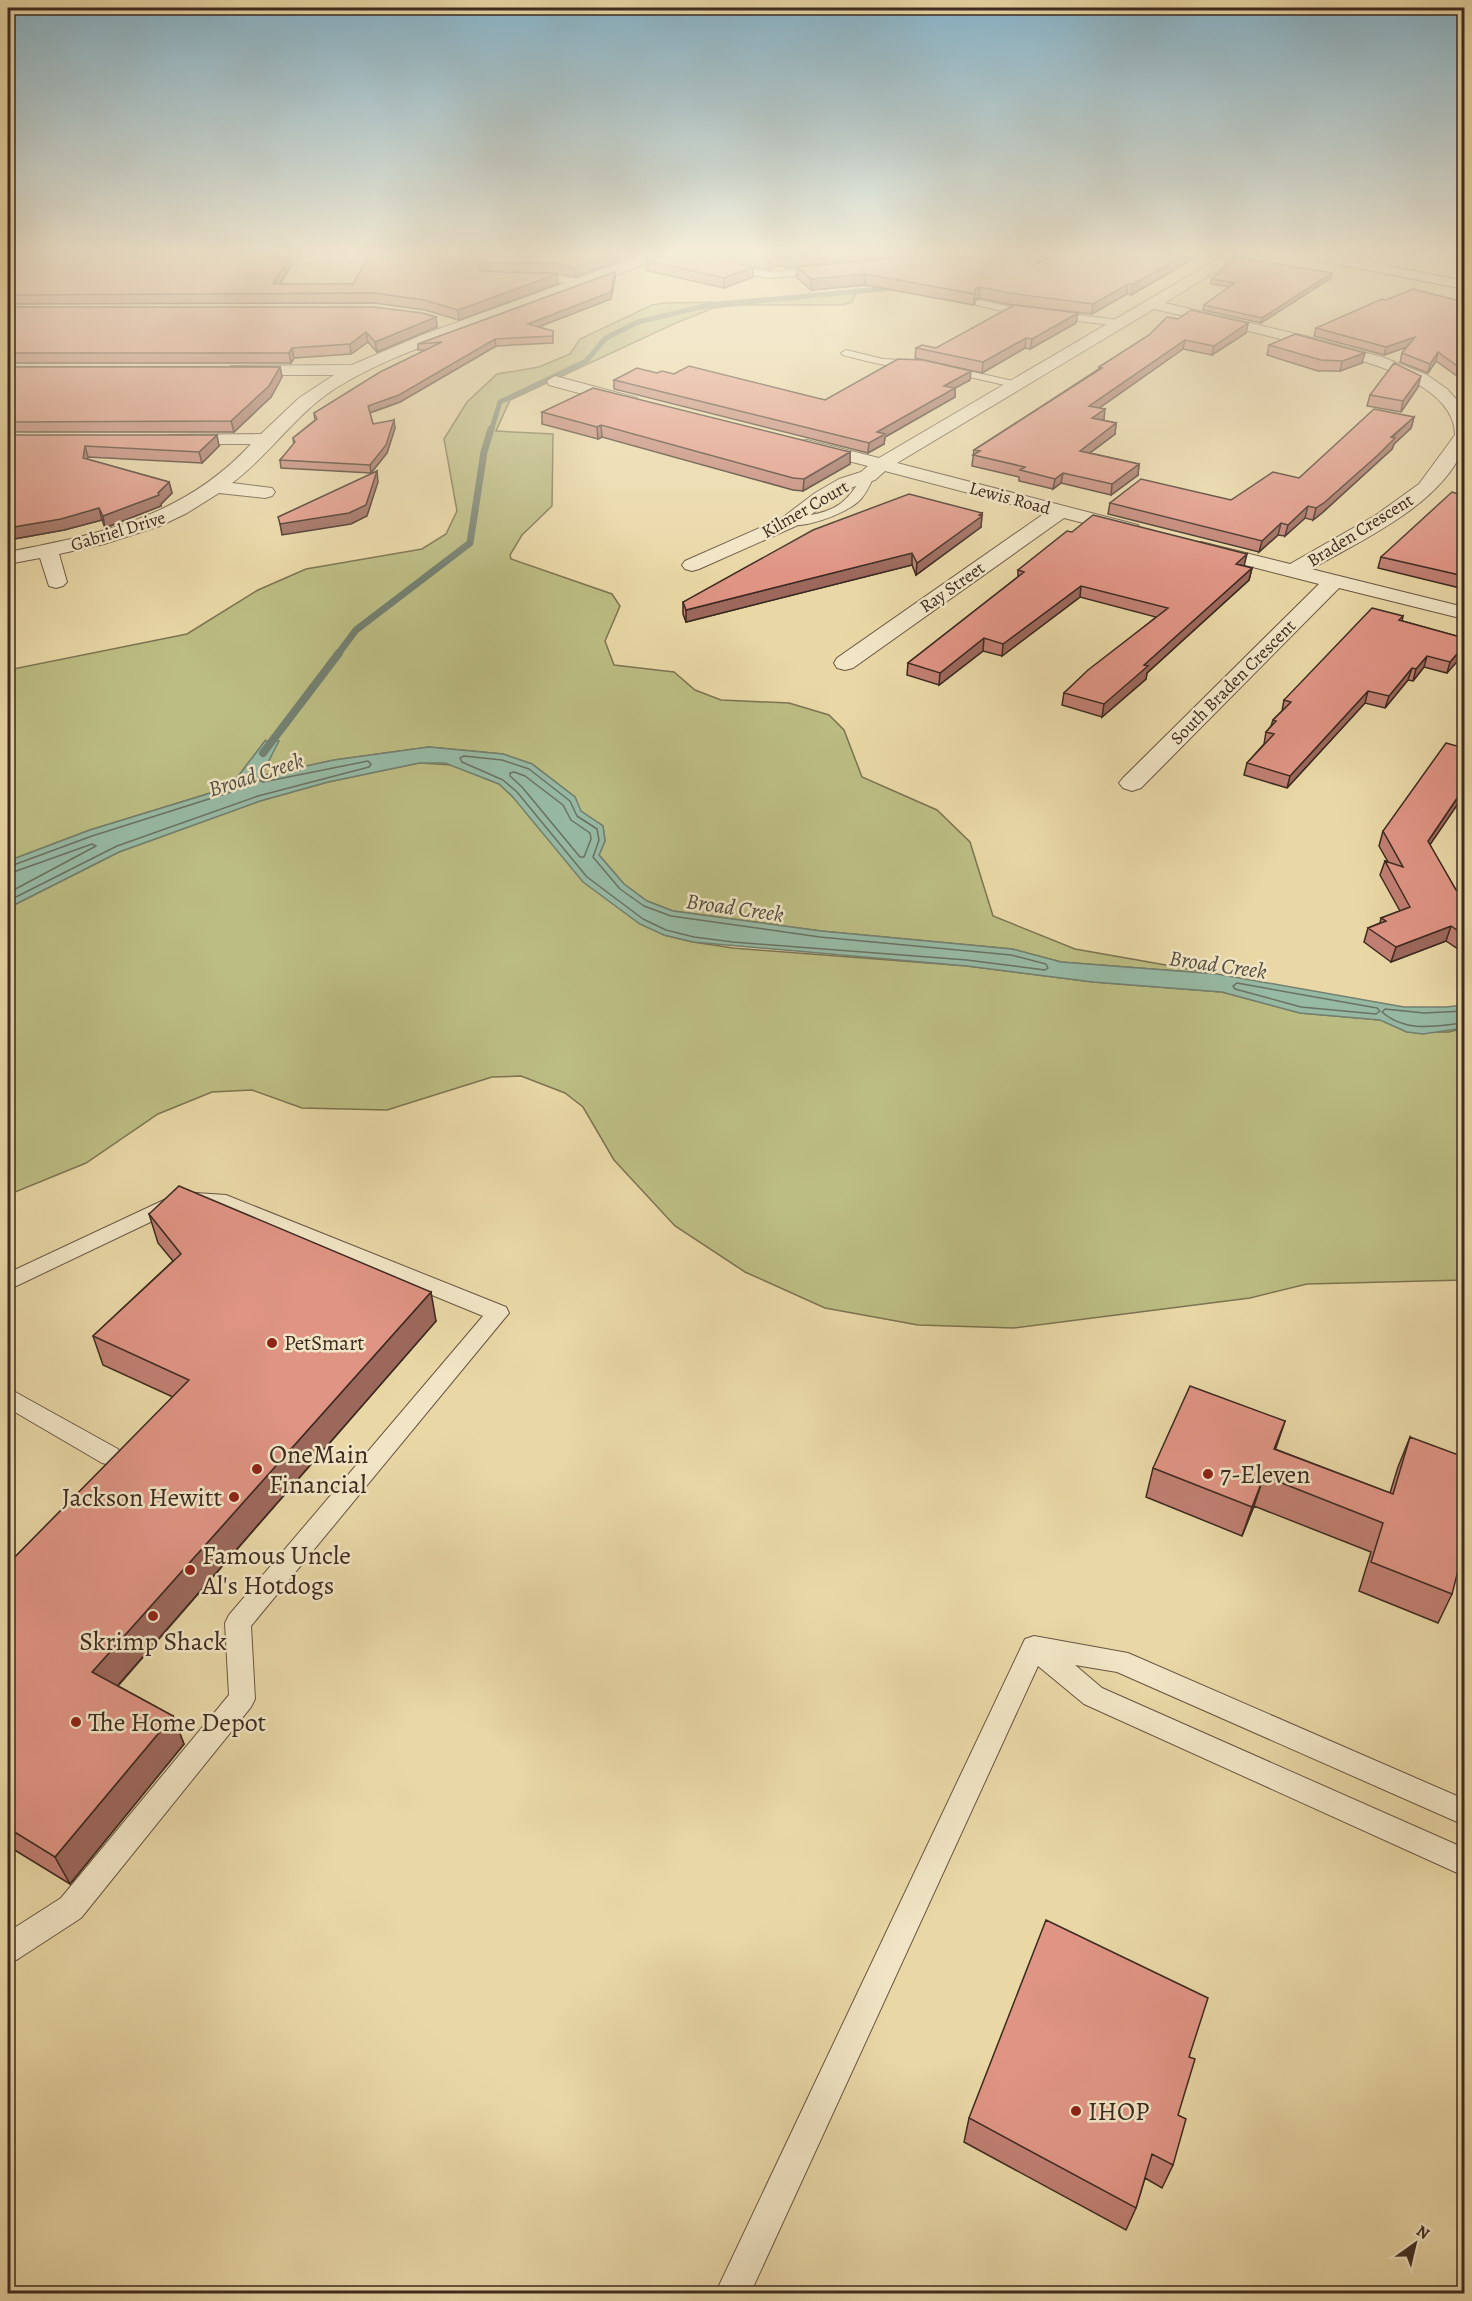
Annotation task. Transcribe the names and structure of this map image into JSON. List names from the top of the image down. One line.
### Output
{"streets":{"street":["Lewis Road","Kilmer Court","Braden Crescent","Gabriel Drive","Ray Street","South Braden Crescent"]},"crossings":[["Lewis Road","Kilmer Court"],["Lewis Road","Ray Street"]],"water":["Broad Creek"],"places":["PetSmart","OneMain Financial","7-Eleven","Jackson Hewitt","Famous Uncle Al's Hotdogs","Skrimp Shack","The Home Depot","IHOP"],"north":"top right"}
